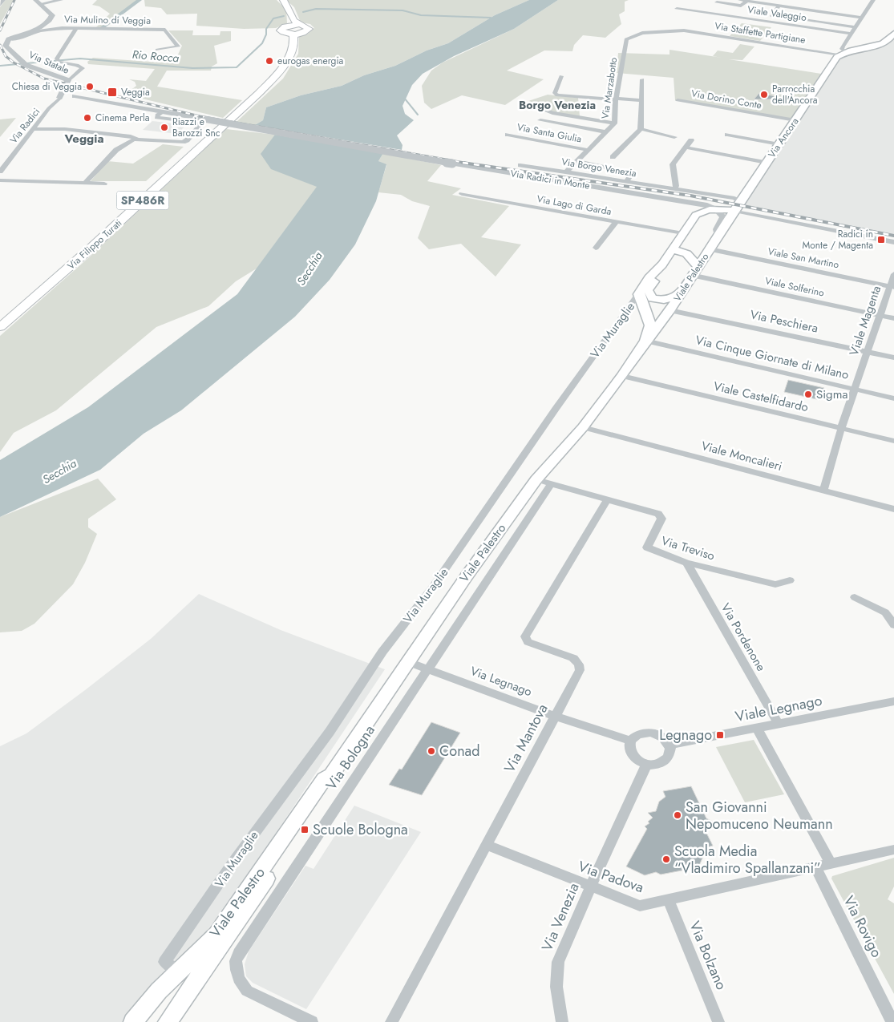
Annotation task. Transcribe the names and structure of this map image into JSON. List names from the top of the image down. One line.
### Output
{"streets":{"main road":["Via Ancora","Via Radici in Monte","SP486R","Via Filippo Turati","Viale Palestro","Via Muraglie"],"street":["Viale Valeggio","Via Mulino di Veggia","Via Staffette Partigiane","Via Statale","Via Marzabotto","Via Dorino Conte","Via Radici","Via Santa Giulia","Via Borgo Venezia","Via Lago di Garda","Viale San Martino","Viale Solferino","Viale Magenta","Via Peschiera","Via Cinque Giornate di Milano","Viale Castelfidardo","Viale Moncalieri","Via Treviso","Via Pordenone","Via Legnago","Viale Legnago","Via Mantova","Via Bologna","Via Padova","Via Venezia","Via Rovigo","Via Bolzano"]},"crossings":[["Viale Valeggio","Via Ancora"],["Via Mulino di Veggia","Via Statale"],["Via Staffette Partigiane","Via Marzabotto"],["Via Staffette Partigiane","Via Ancora"],["Via Statale","Via Radici"],["Via Marzabotto","Via Santa Giulia"],["Via Marzabotto","Via Borgo Venezia"],["Via Dorino Conte","Via Ancora"],["Via Ancora","Via Borgo Venezia"],["Via Ancora","Via Radici in Monte"],["Via Ancora","Viale Palestro"],["Via Borgo Venezia","Via Radici in Monte"],["Via Borgo Venezia","Viale Palestro"],["Via Radici in Monte","Viale Palestro"],["Via Lago di Garda","Via Muraglie"],["Viale San Martino","Viale Palestro"],["Viale San Martino","Viale Magenta"],["Viale Palestro","Viale Solferino"],["Viale Palestro","Via Peschiera"],["Viale Palestro","Via Muraglie"],["Viale Palestro","Via Cinque Giornate di Milano"],["Viale Palestro","Viale Castelfidardo"],["Viale Palestro","Viale Moncalieri"],["Viale Palestro","Via Treviso"],["Viale Palestro","Via Legnago"],["Viale Solferino","Viale Magenta"],["Viale Magenta","Via Peschiera"],["Viale Magenta","Via Cinque Giornate di Milano"],["Viale Magenta","Viale Castelfidardo"],["Viale Magenta","Viale Moncalieri"],["Via Treviso","Via Pordenone"],["Via Treviso","Via Mantova"],["Via Treviso","Via Bologna"],["Via Pordenone","Viale Legnago"],["Via Legnago","Viale Legnago"],["Via Legnago","Via Mantova"],["Via Legnago","Via Bologna"],["Via Legnago","Via Venezia"],["Viale Legnago","Via Venezia"],["Via Mantova","Via Padova"],["Via Padova","Via Venezia"],["Via Padova","Via Rovigo"],["Via Padova","Via Bolzano"]],"districts":["Borgo Venezia","Veggia"],"water":["Rio Rocca","Secchia"],"places":{"other":["eurogas energia","Chiesa di Veggia","Parrocchia dell'Àncora","Cinema Perla","Riazzi e Barozzi Snc","Sigma","Conad","San Giovanni Nepomuceno Neumann","Scuola Media “Vladimiro Spallanzani”"],"transit":["Veggia","Radici in Monte / Magenta","Legnago","Scuole Bologna"]}}
